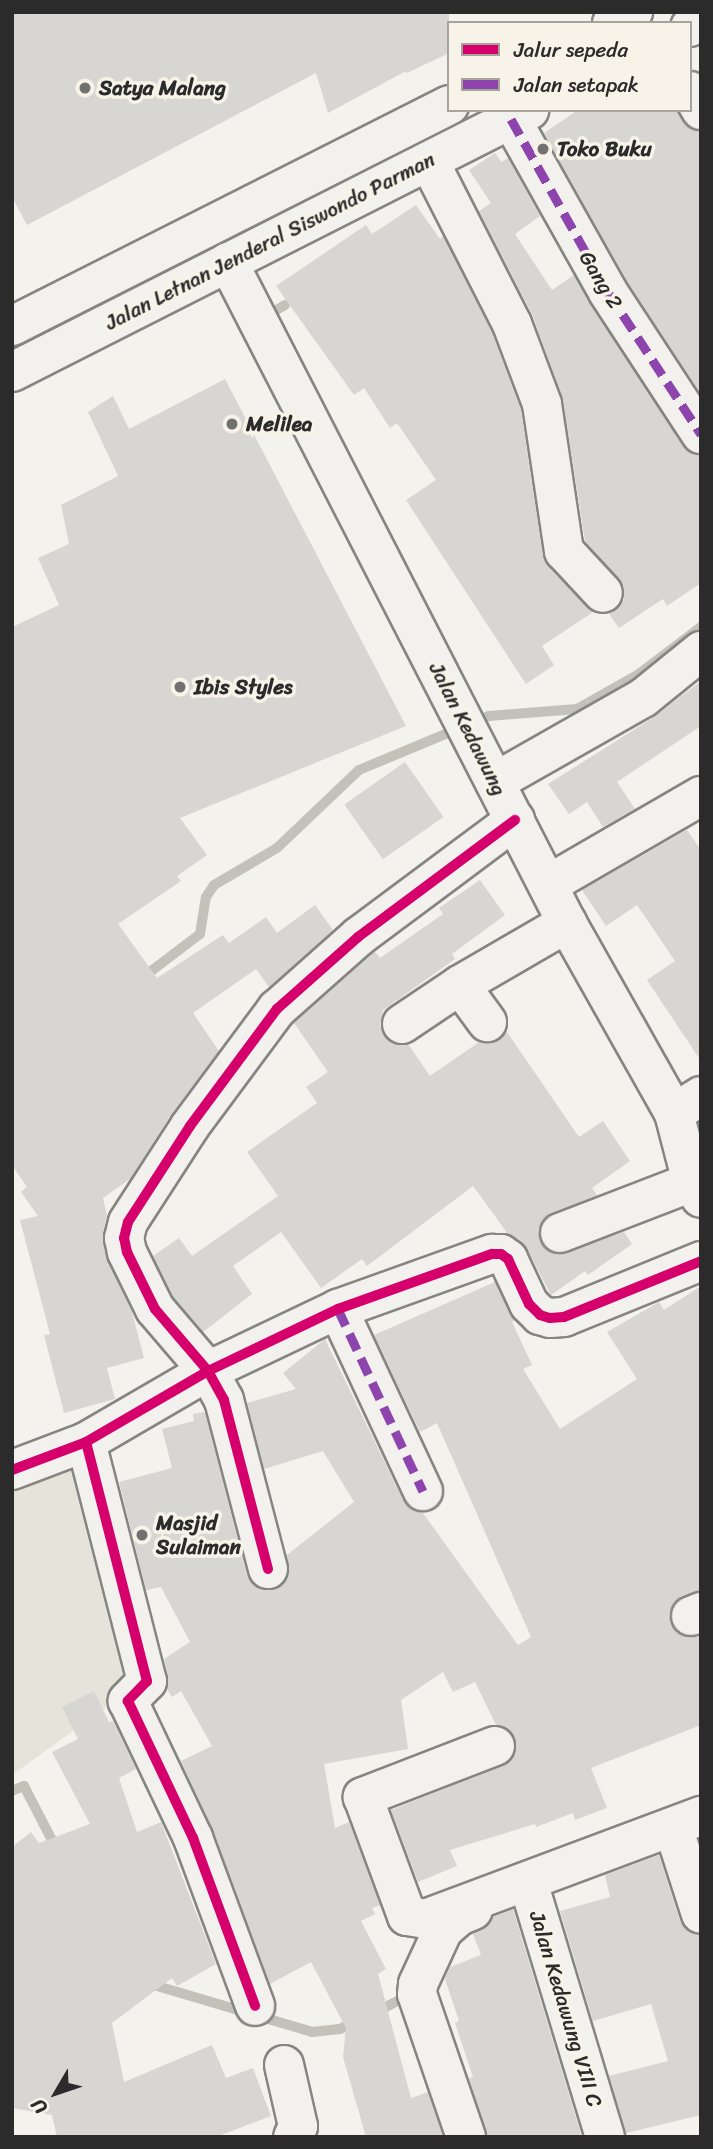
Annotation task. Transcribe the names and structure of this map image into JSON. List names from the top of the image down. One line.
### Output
{"streets":{"street":["Jalan Letnan Jenderal Siswondo Parman","Gang 2","Jalan Kedawung","Jalan Kedawung VIII C"]},"crossings":[["Jalan Letnan Jenderal Siswondo Parman","Gang 2"],["Jalan Letnan Jenderal Siswondo Parman","Jalan Kedawung"]],"places":["Satya Malang","Toko Buku","Melilea","Ibis Styles","Masjid Sulaiman"],"legend":["Jalur sepeda","Jalan setapak"],"north":"bottom left"}
